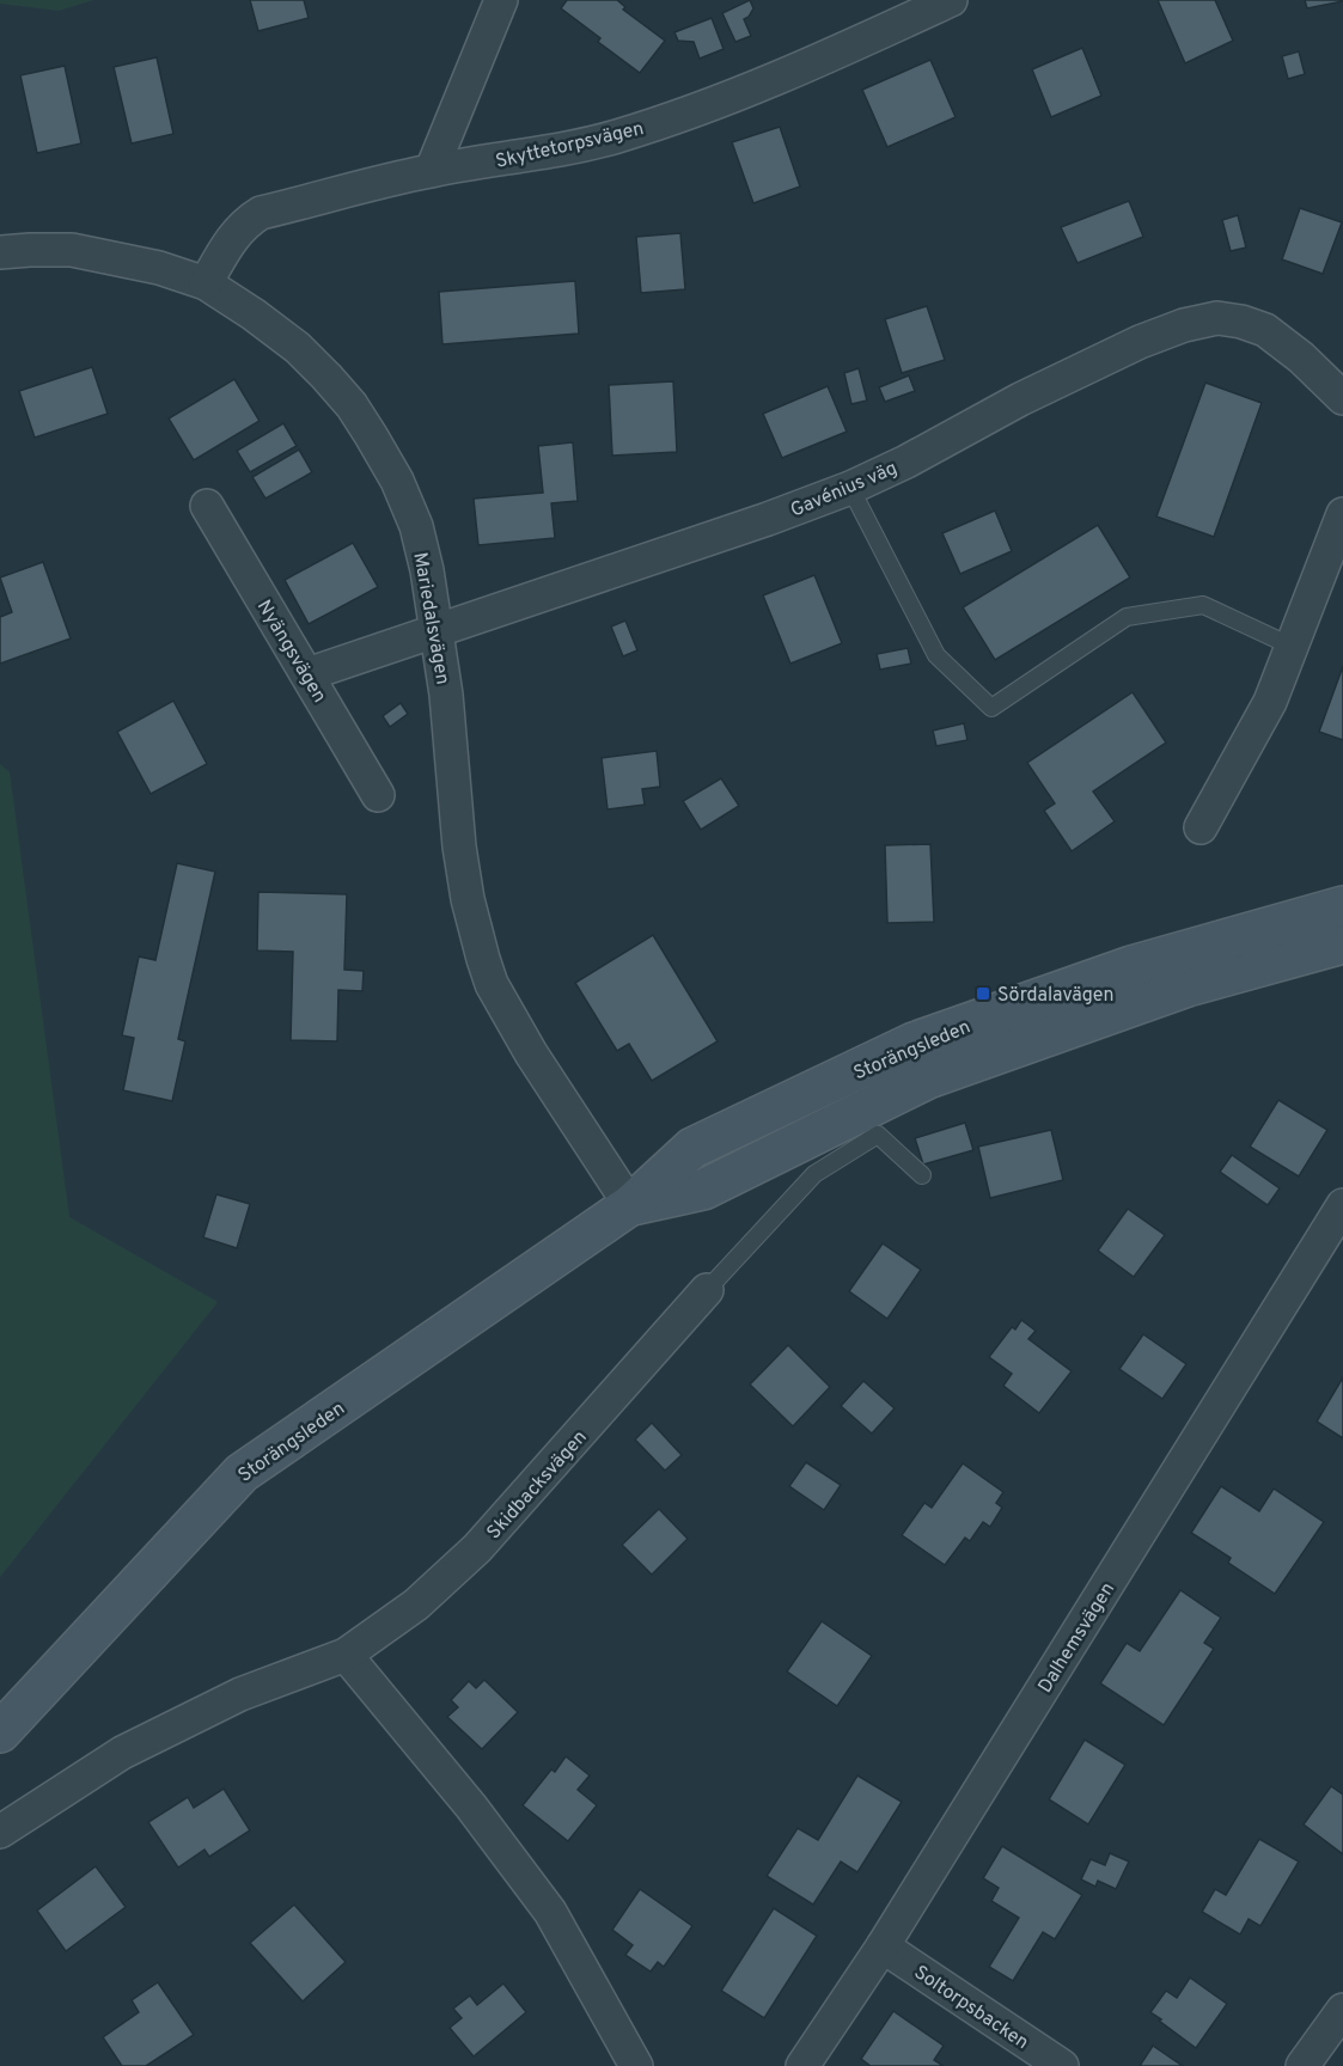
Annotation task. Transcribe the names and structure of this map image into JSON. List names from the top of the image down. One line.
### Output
{"streets":{"main road":["Storängsleden"],"street":["Skyttetorpsvägen","Gavénius väg","Mariedalsvägen","Nyängsvägen","Skidbacksvägen","Dalhemsvägen","Soltorpsbacken"]},"crossings":[["Skyttetorpsvägen","Mariedalsvägen"],["Gavénius väg","Mariedalsvägen"],["Gavénius väg","Nyängsvägen"],["Mariedalsvägen","Storängsleden"],["Dalhemsvägen","Soltorpsbacken"]],"places":{"transit":["Sördalavägen"]}}
